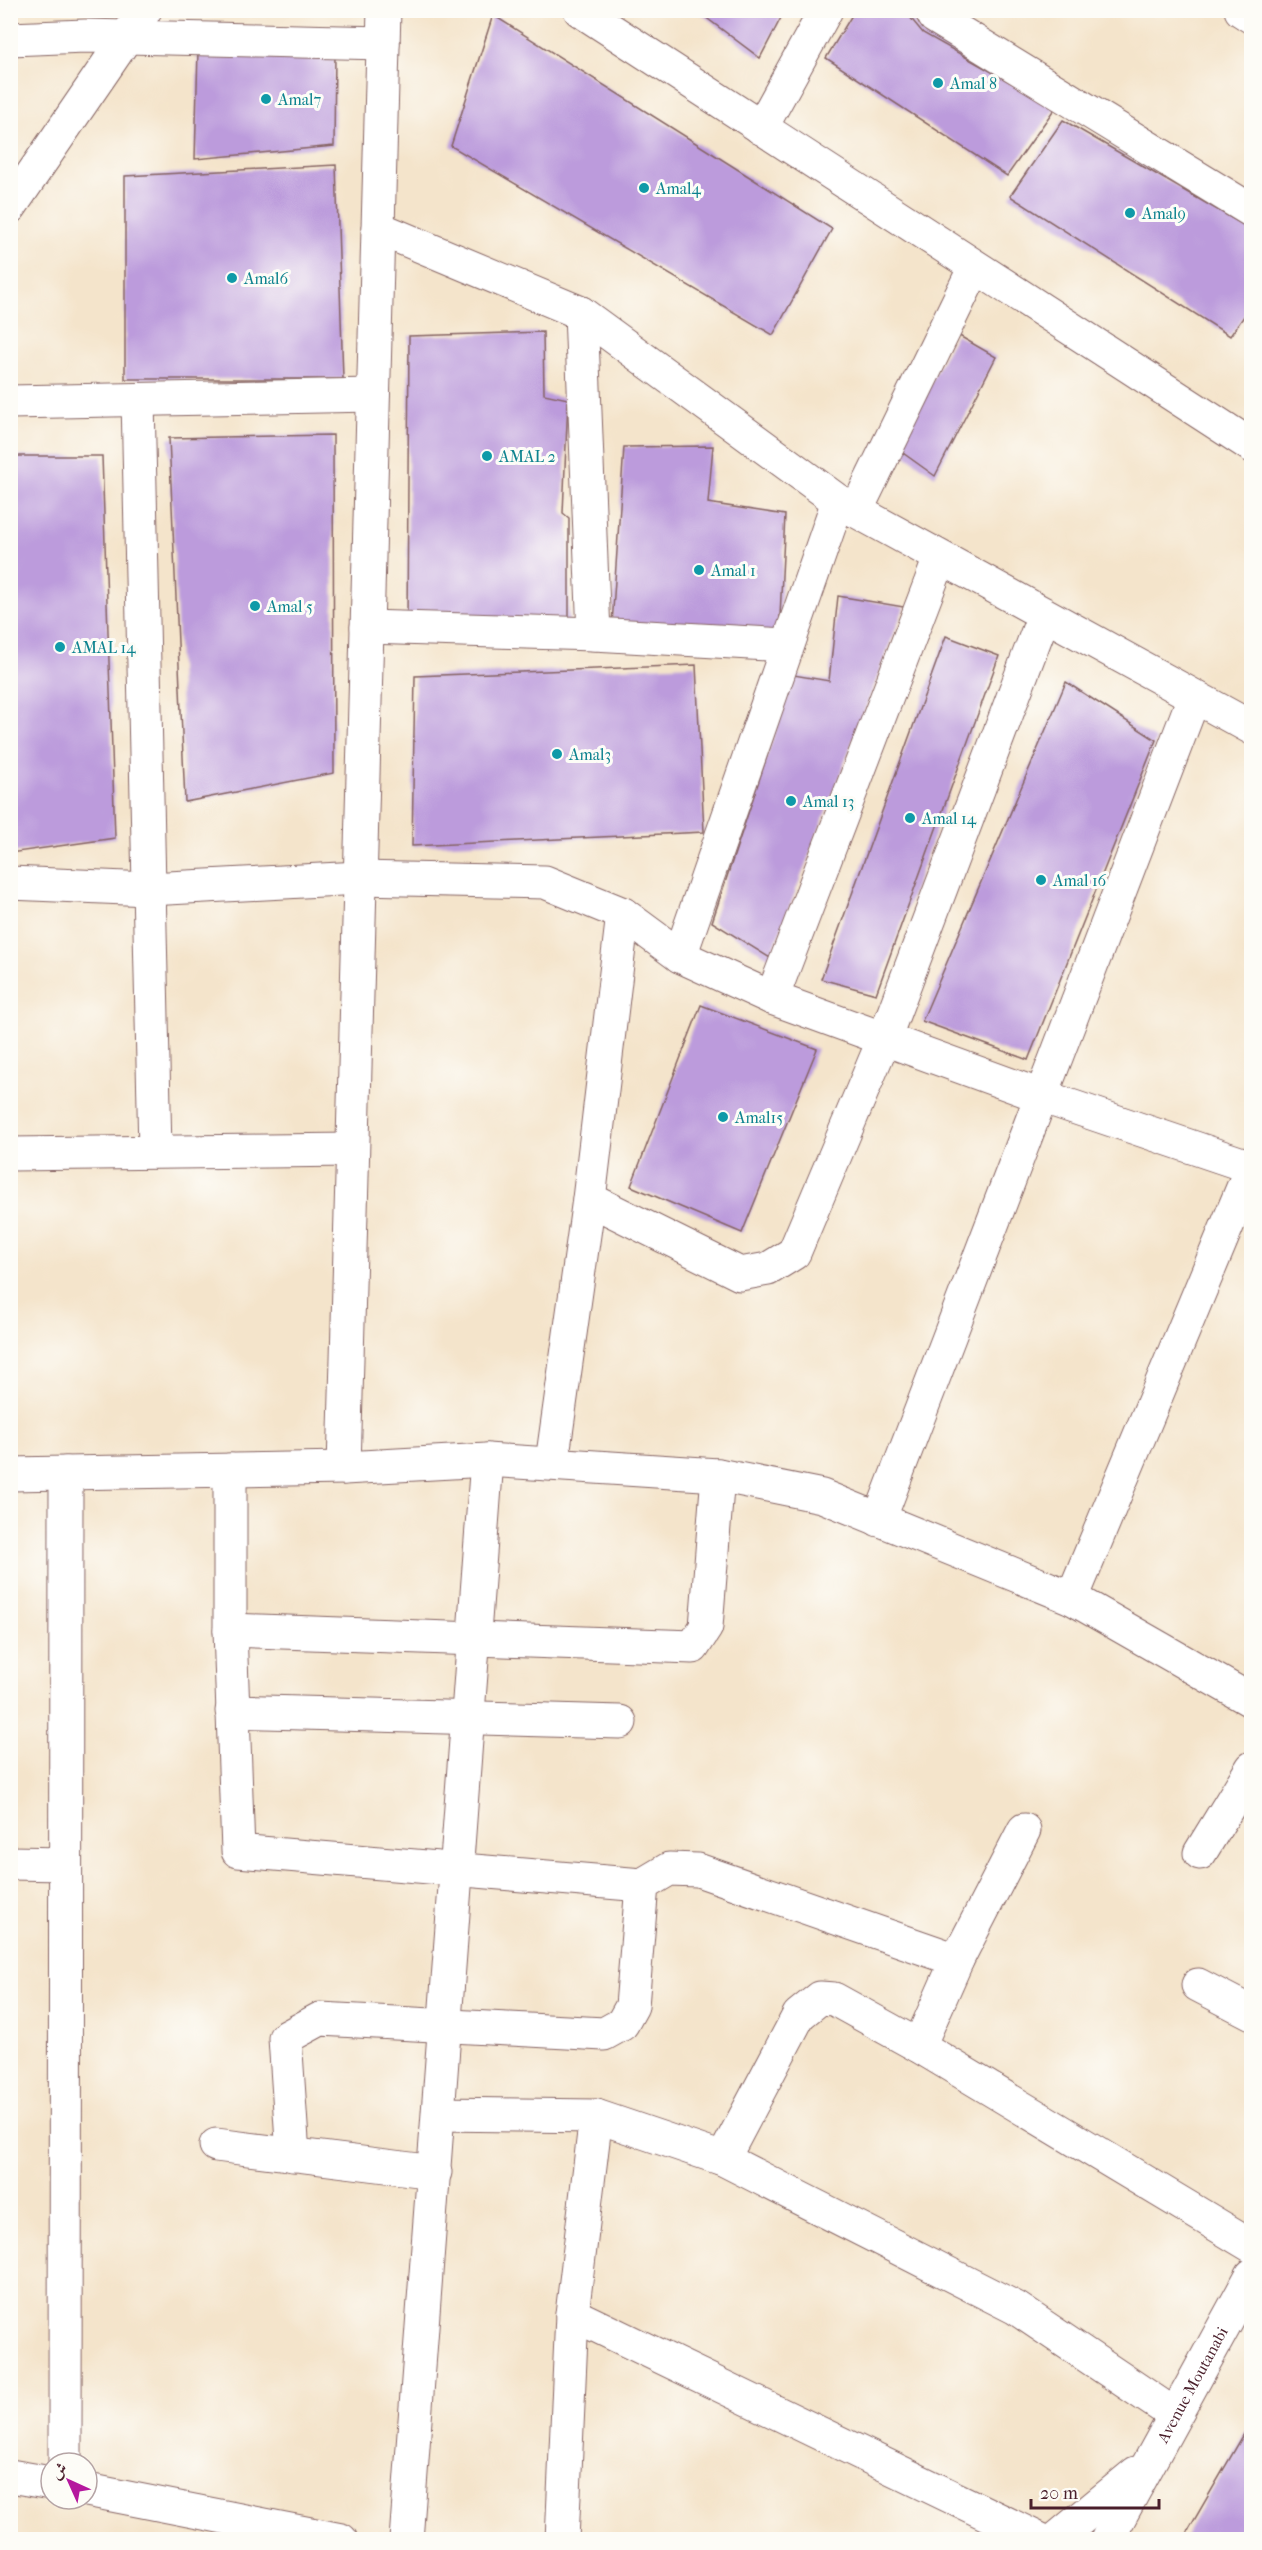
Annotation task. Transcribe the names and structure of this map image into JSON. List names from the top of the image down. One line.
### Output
{"streets":{"street":["Avenue Moutanabi"]},"places":["Amal 8","Amal7","Amal4","Amal9","Amal6","AMAL 2","Amal 1","Amal 5","AMAL 14","Amal3","Amal 13","Amal 14","Amal 16","Amal15"],"scale_bar":"20 m","north":"top left"}
